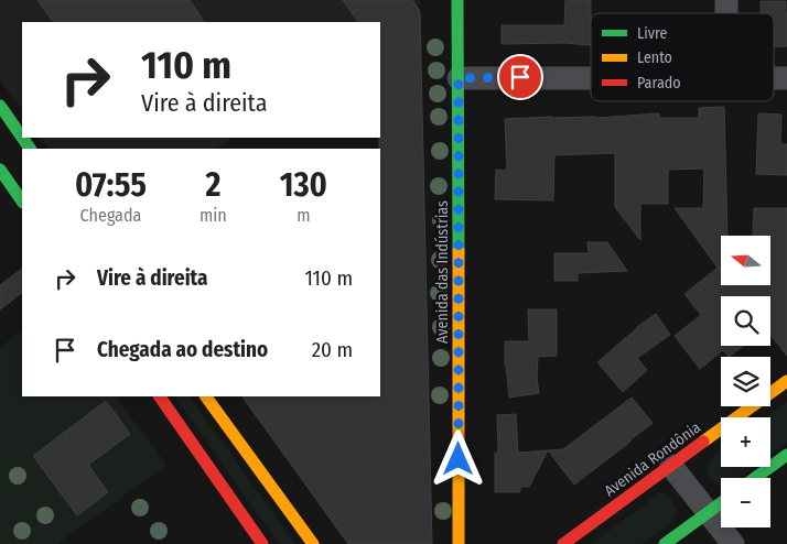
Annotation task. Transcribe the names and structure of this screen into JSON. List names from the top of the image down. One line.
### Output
{"streets":{"street":["Avenida das Indústrias","Avenida Rondônia"]},"legend":["Livre","Lento","Parado"],"north":"left","page":{"turn":["110 m","Vire à direita"],"eta":["07:55","Chegada","2","min","130","m"],"map_buttons":["+","−"],"list":[{"name":"Vire à direita","value":"110 m"},{"name":"Chegada ao destino","value":"20 m"}]}}
